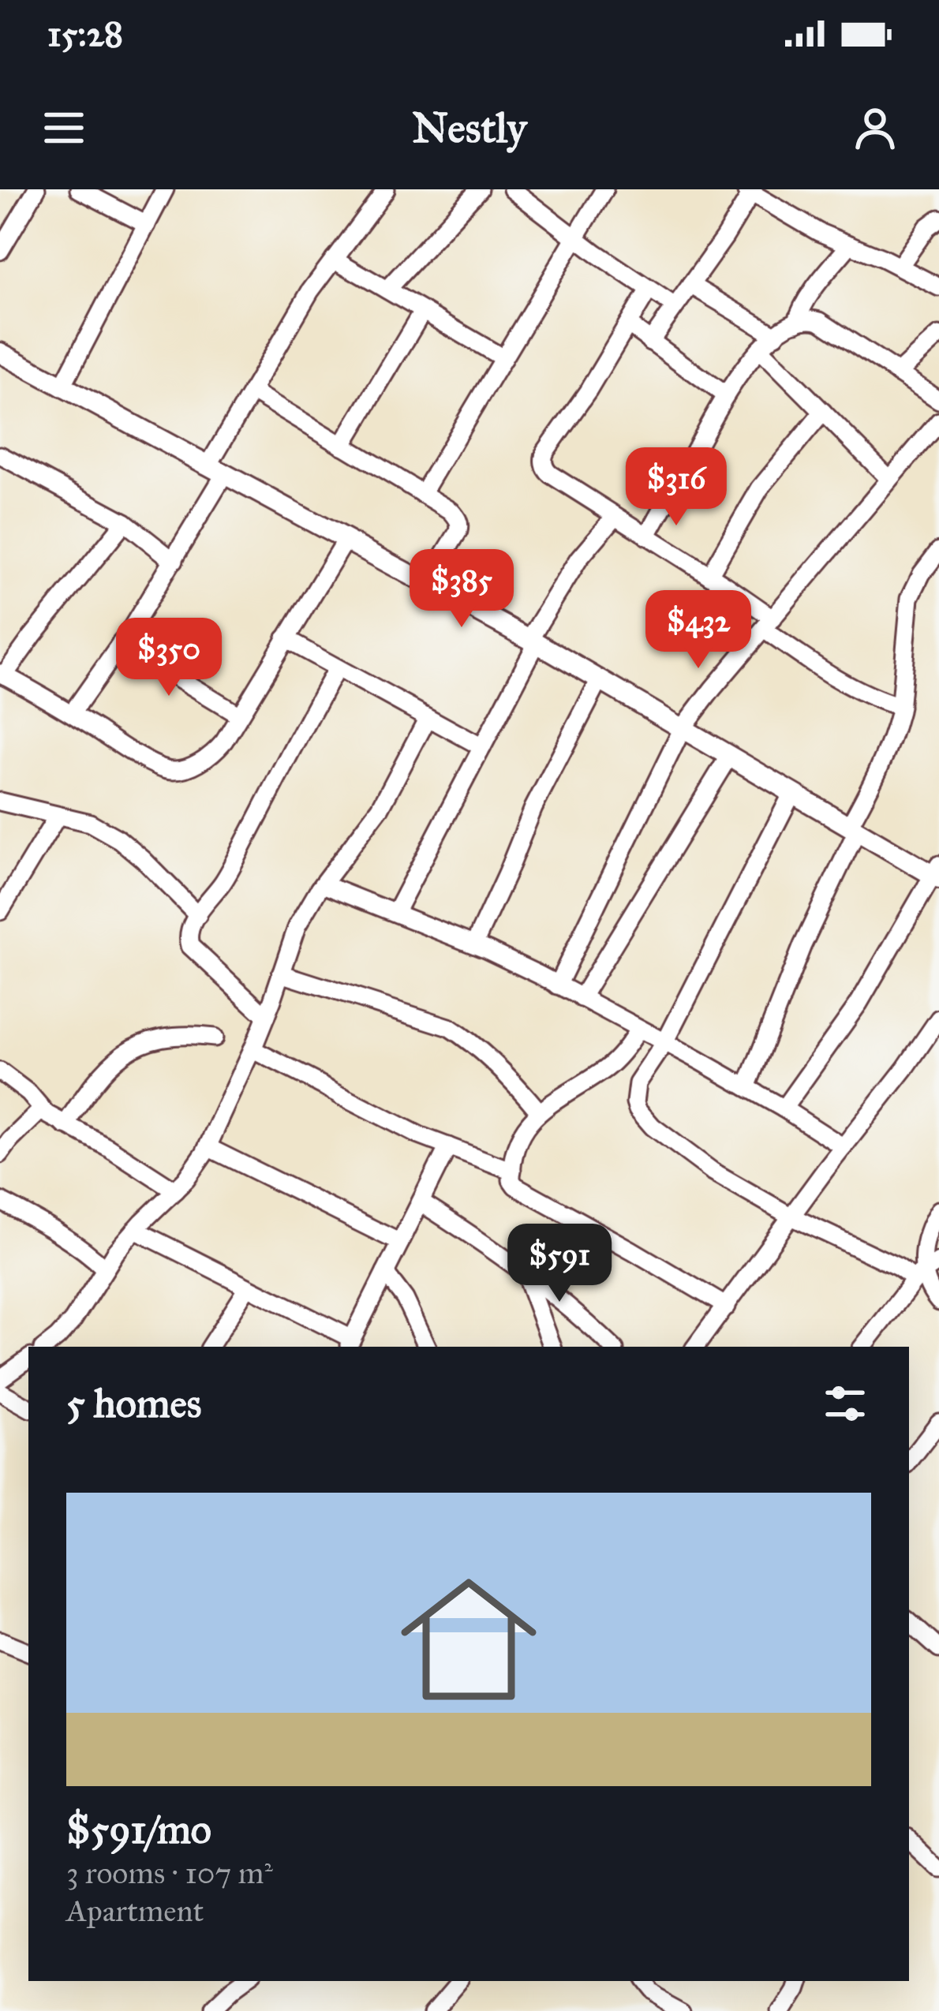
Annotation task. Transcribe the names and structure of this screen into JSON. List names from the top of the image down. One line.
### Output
{"page":{"status":"15:28","header":"Nestly","price":["$316","$385","$432","$350","$591"],"heading":"5 homes","list":[{"name":"$591/mo","note":"3 rooms · 107 m² · Apartment"}]}}
